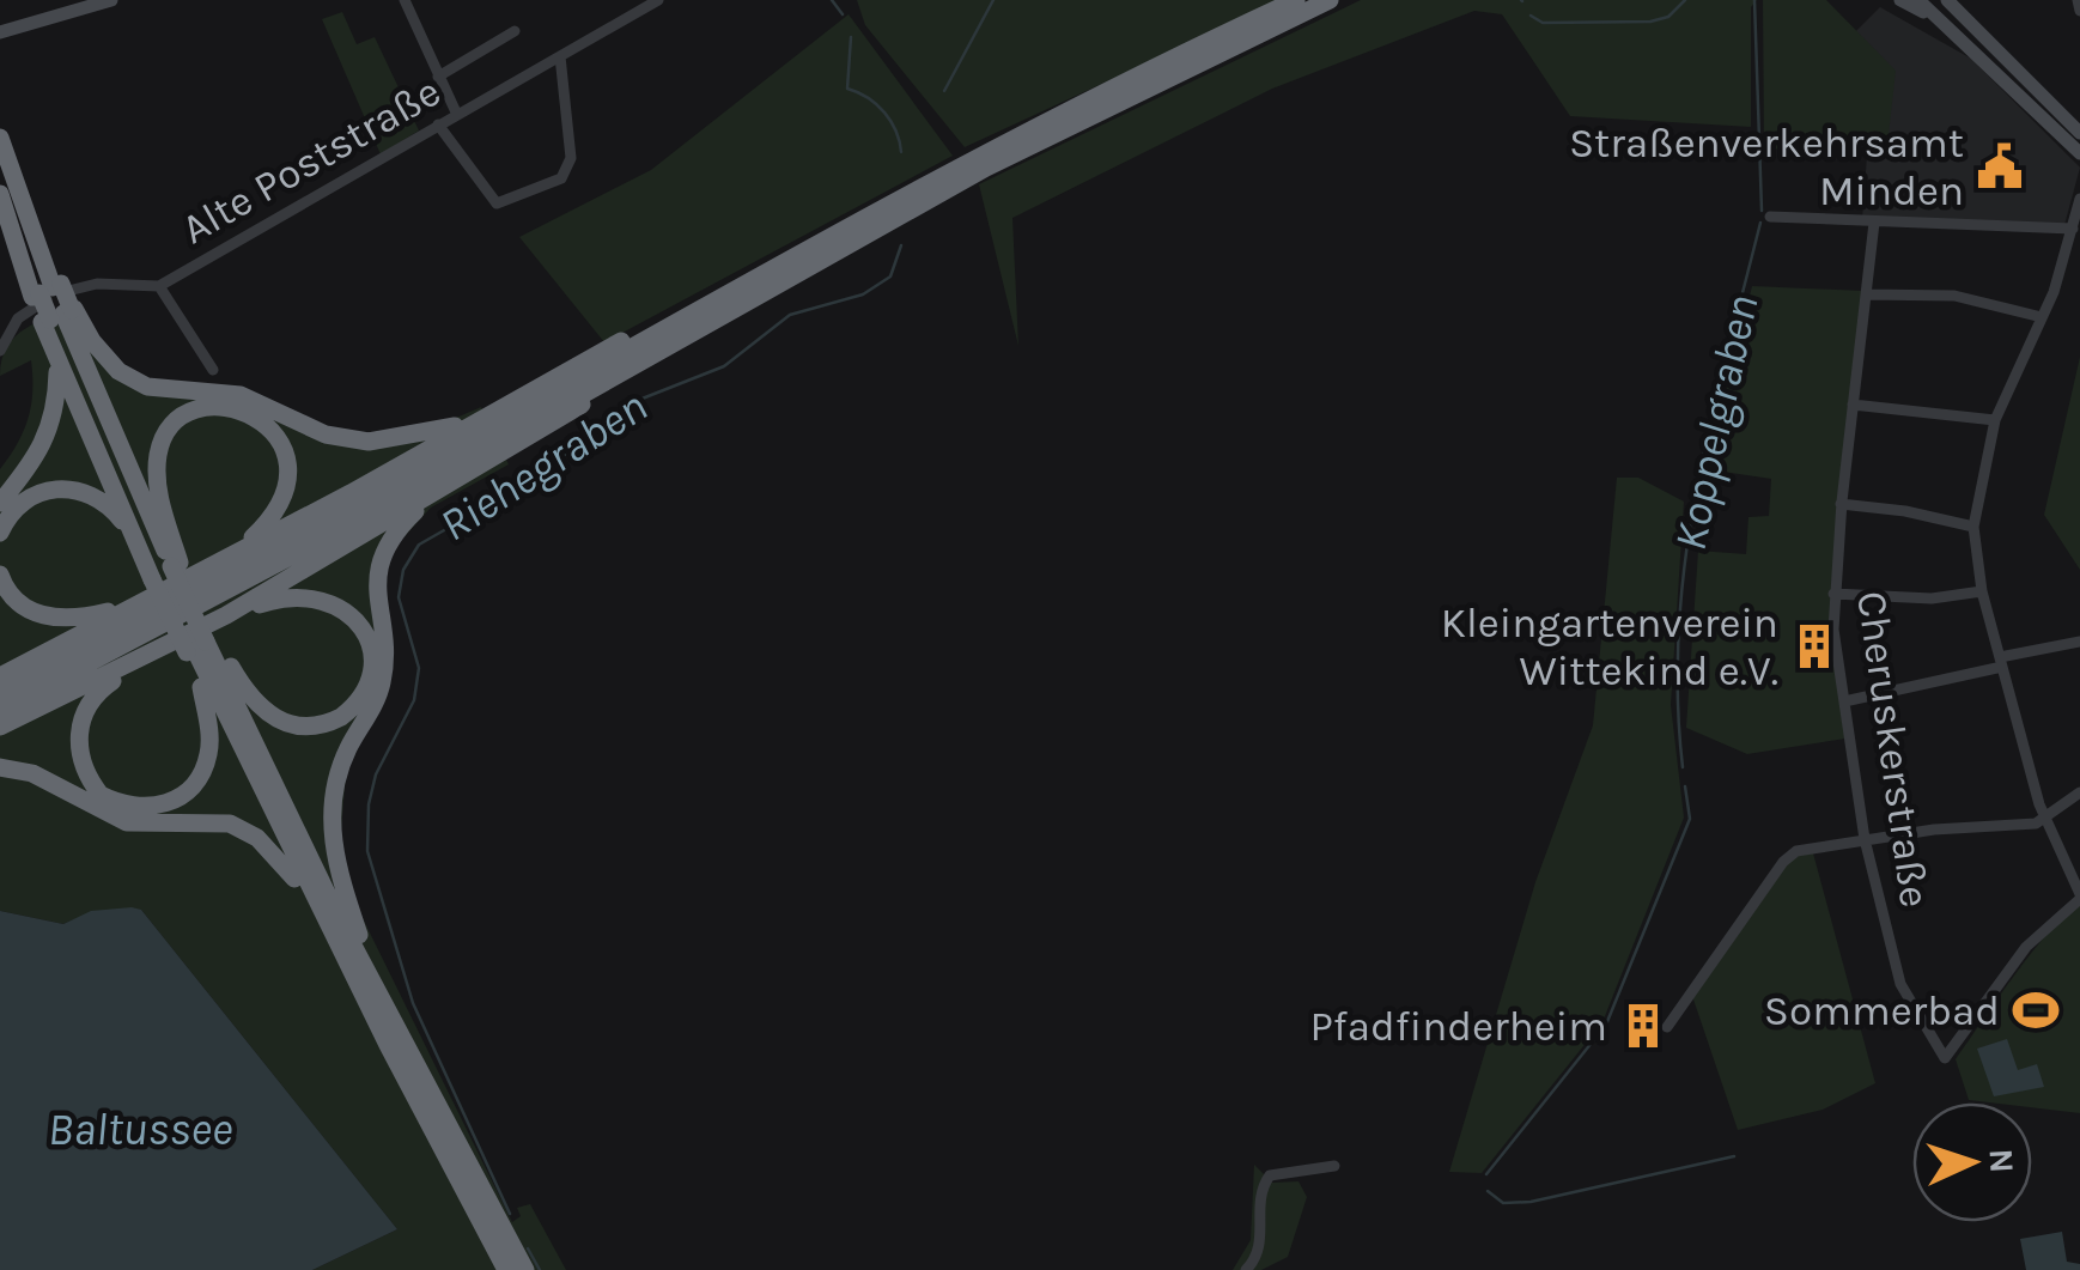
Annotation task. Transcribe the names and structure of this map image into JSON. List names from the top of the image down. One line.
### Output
{"streets":{"street":["Alte Poststraße","Cheruskerstraße"]},"water":["Koppelgraben","Riehegraben","Baltussee"],"places":{"public building":["Straßenverkehrsamt Minden"],"building":["Kleingartenverein Wittekind e.V.","Pfadfinderheim"],"sports":["Sommerbad"]},"north":"right"}
